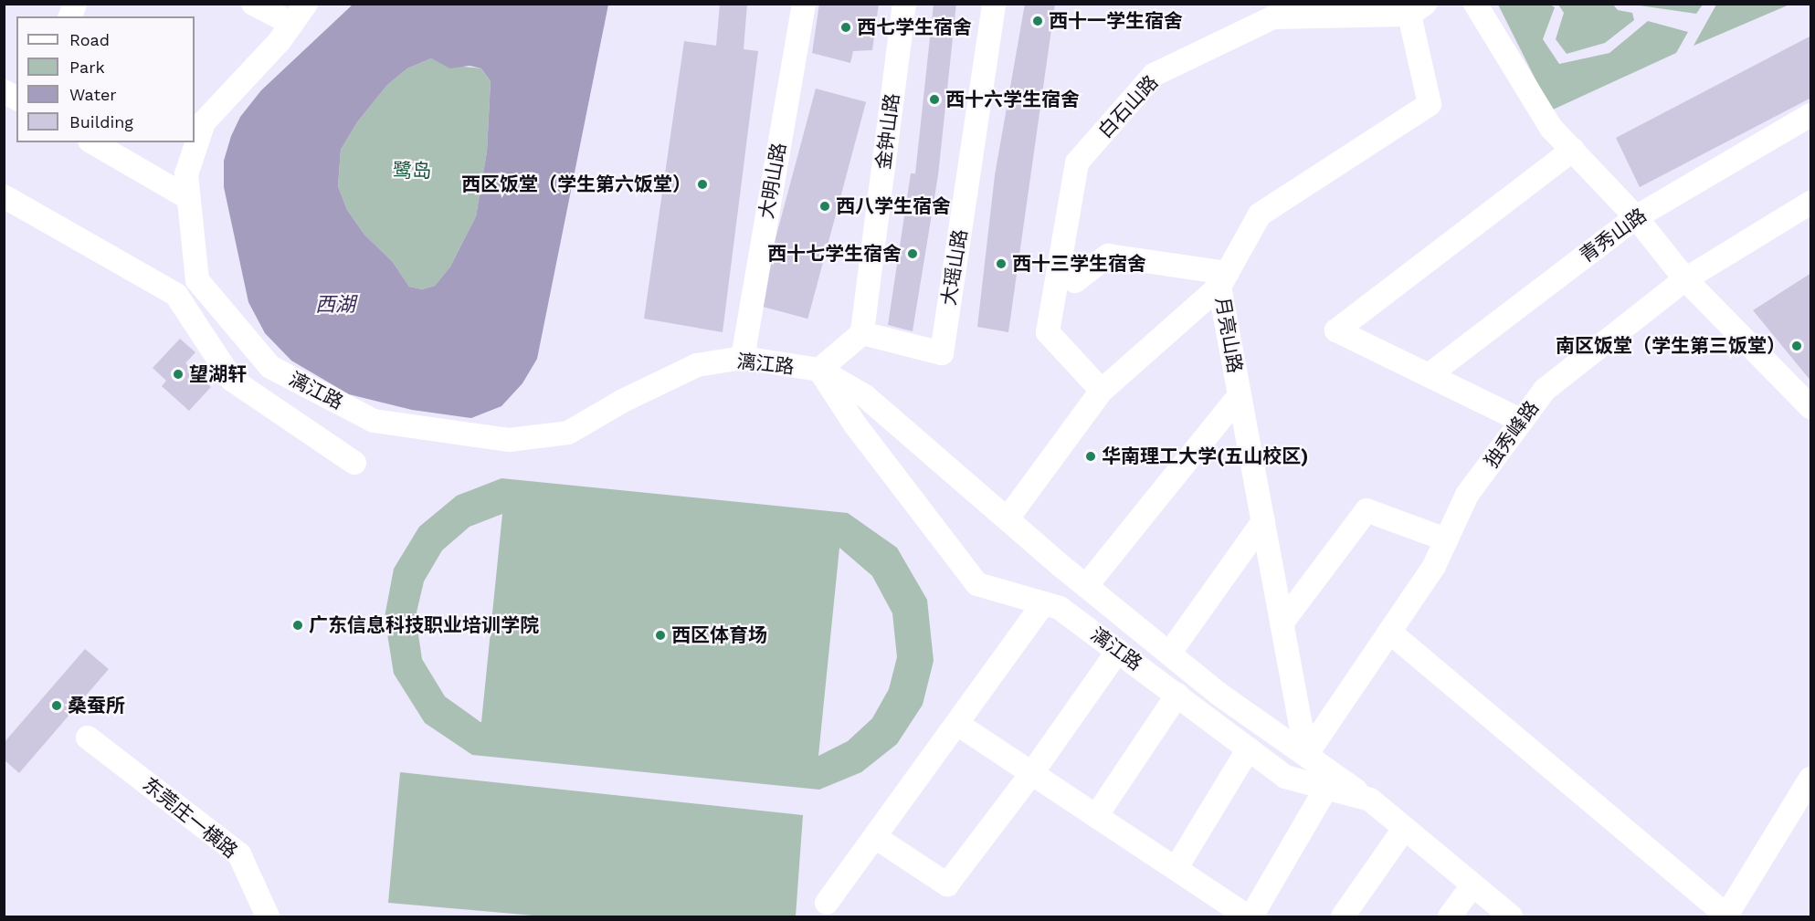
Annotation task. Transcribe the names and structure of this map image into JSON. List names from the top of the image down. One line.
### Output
{"streets":{"street":["白石山路","金钟山路","大明山路","青秀山路","大瑶山路","月亮山路","漓江路","独秀峰路","东莞庄一横路"]},"crossings":[["白石山路","月亮山路"],["金钟山路","大瑶山路"],["大明山路","漓江路"],["月亮山路","独秀峰路"]],"water":["西湖"],"parks":["鹭岛"],"places":["西十一学生宿舍","西七学生宿舍","西十六学生宿舍","西区饭堂（学生第六饭堂）","西八学生宿舍","西十七学生宿舍","西十三学生宿舍","南区饭堂（学生第三饭堂）","望湖轩","华南理工大学(五山校区)","广东信息科技职业培训学院","西区体育场","桑蚕所"],"legend":["Road","Park","Water","Building"]}
